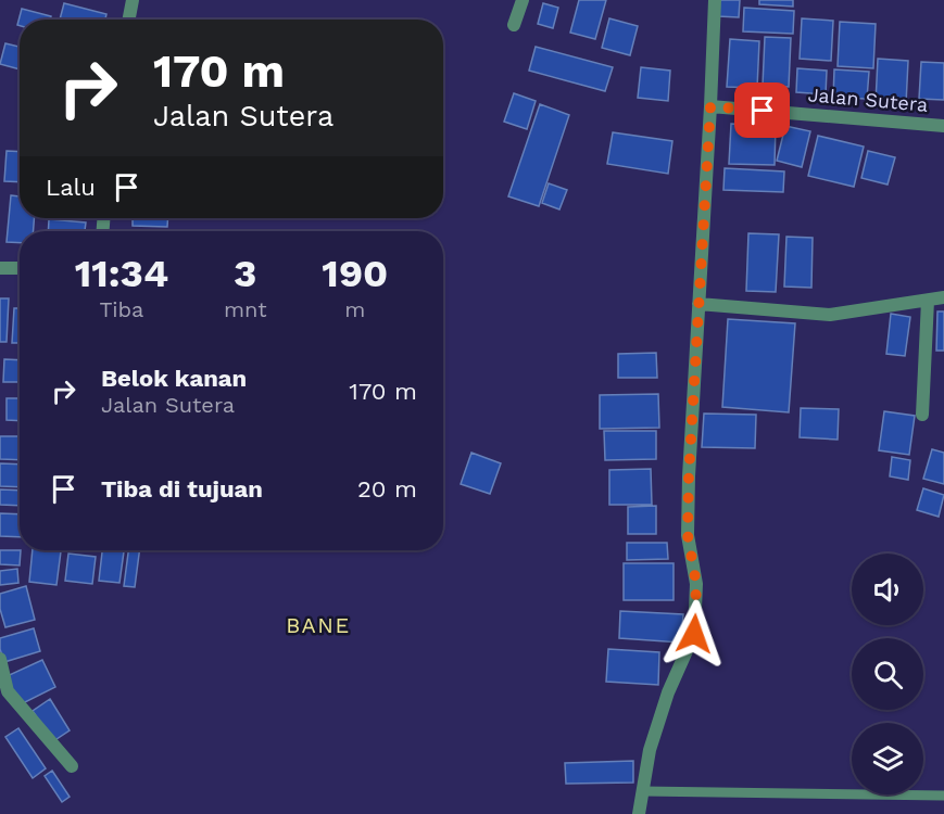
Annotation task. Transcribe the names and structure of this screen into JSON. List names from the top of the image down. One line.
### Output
{"streets":{"street":["Jalan Sutera"]},"districts":["BANE"],"page":{"turn":["170 m","Jalan Sutera"],"then":"Lalu","eta":["11:34","Tiba","3","mnt","190","m"],"list":[{"name":"Belok kanan","note":"Jalan Sutera","value":"170 m"},{"name":"Tiba di tujuan","value":"20 m"}]}}
